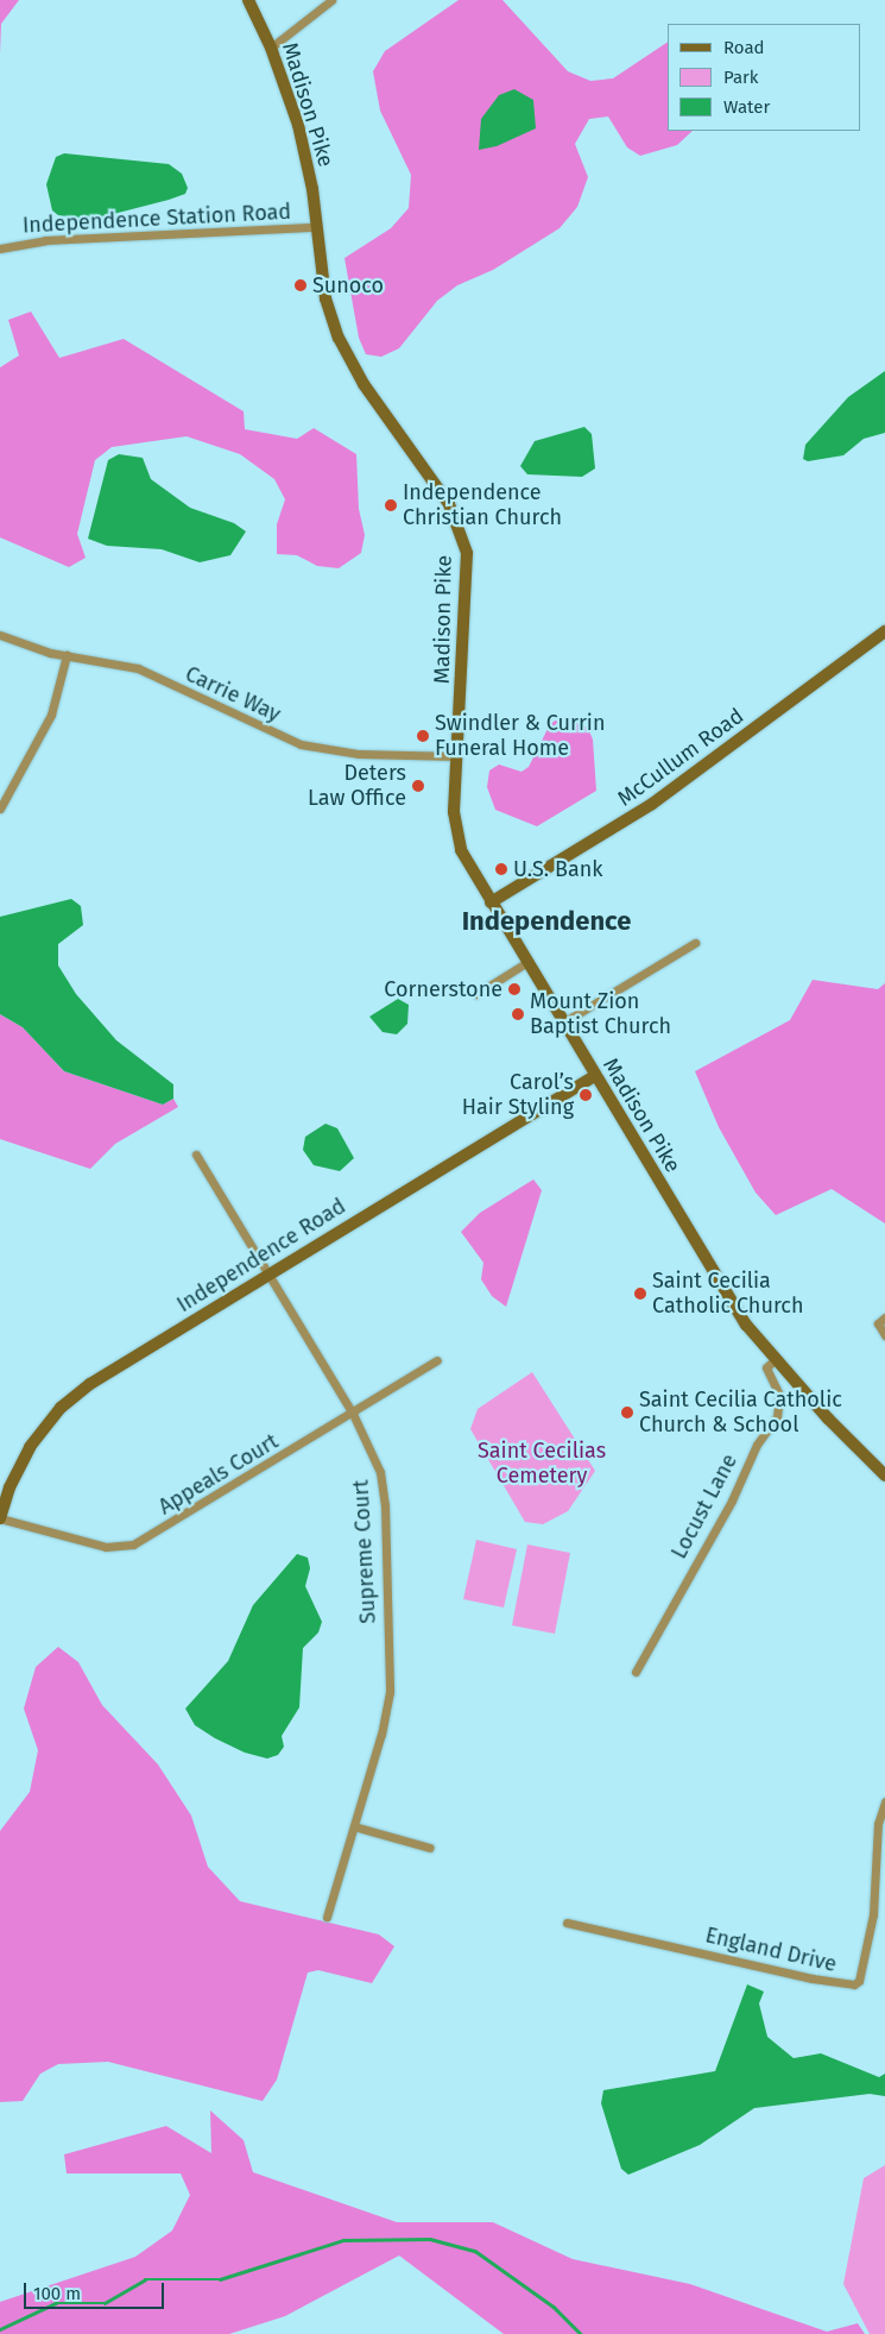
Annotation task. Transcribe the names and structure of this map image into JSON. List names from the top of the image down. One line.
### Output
{"streets":{"main road":["Madison Pike","McCullum Road","Independence Road"],"street":["Independence Station Road","Carrie Way","Appeals Court","Locust Lane","Supreme Court","England Drive"]},"crossings":[["Madison Pike","Independence Station Road"],["Madison Pike","Carrie Way"],["Madison Pike","McCullum Road"],["Madison Pike","Independence Road"],["Madison Pike","Locust Lane"],["Independence Road","Appeals Court"],["Independence Road","Supreme Court"],["Appeals Court","Supreme Court"]],"districts":["Independence"],"parks":["Saint Cecilias Cemetery"],"places":["Sunoco","Independence Christian Church","Swindler & Currin Funeral Home","Deters Law Office","U.S. Bank","Cornerstone","Mount Zion Baptist Church","Carol’s Hair Styling","Saint Cecilia Catholic Church","Saint Cecilia Catholic Church & School"],"legend":["Road","Park","Water"],"scale_bar":"100 m"}
